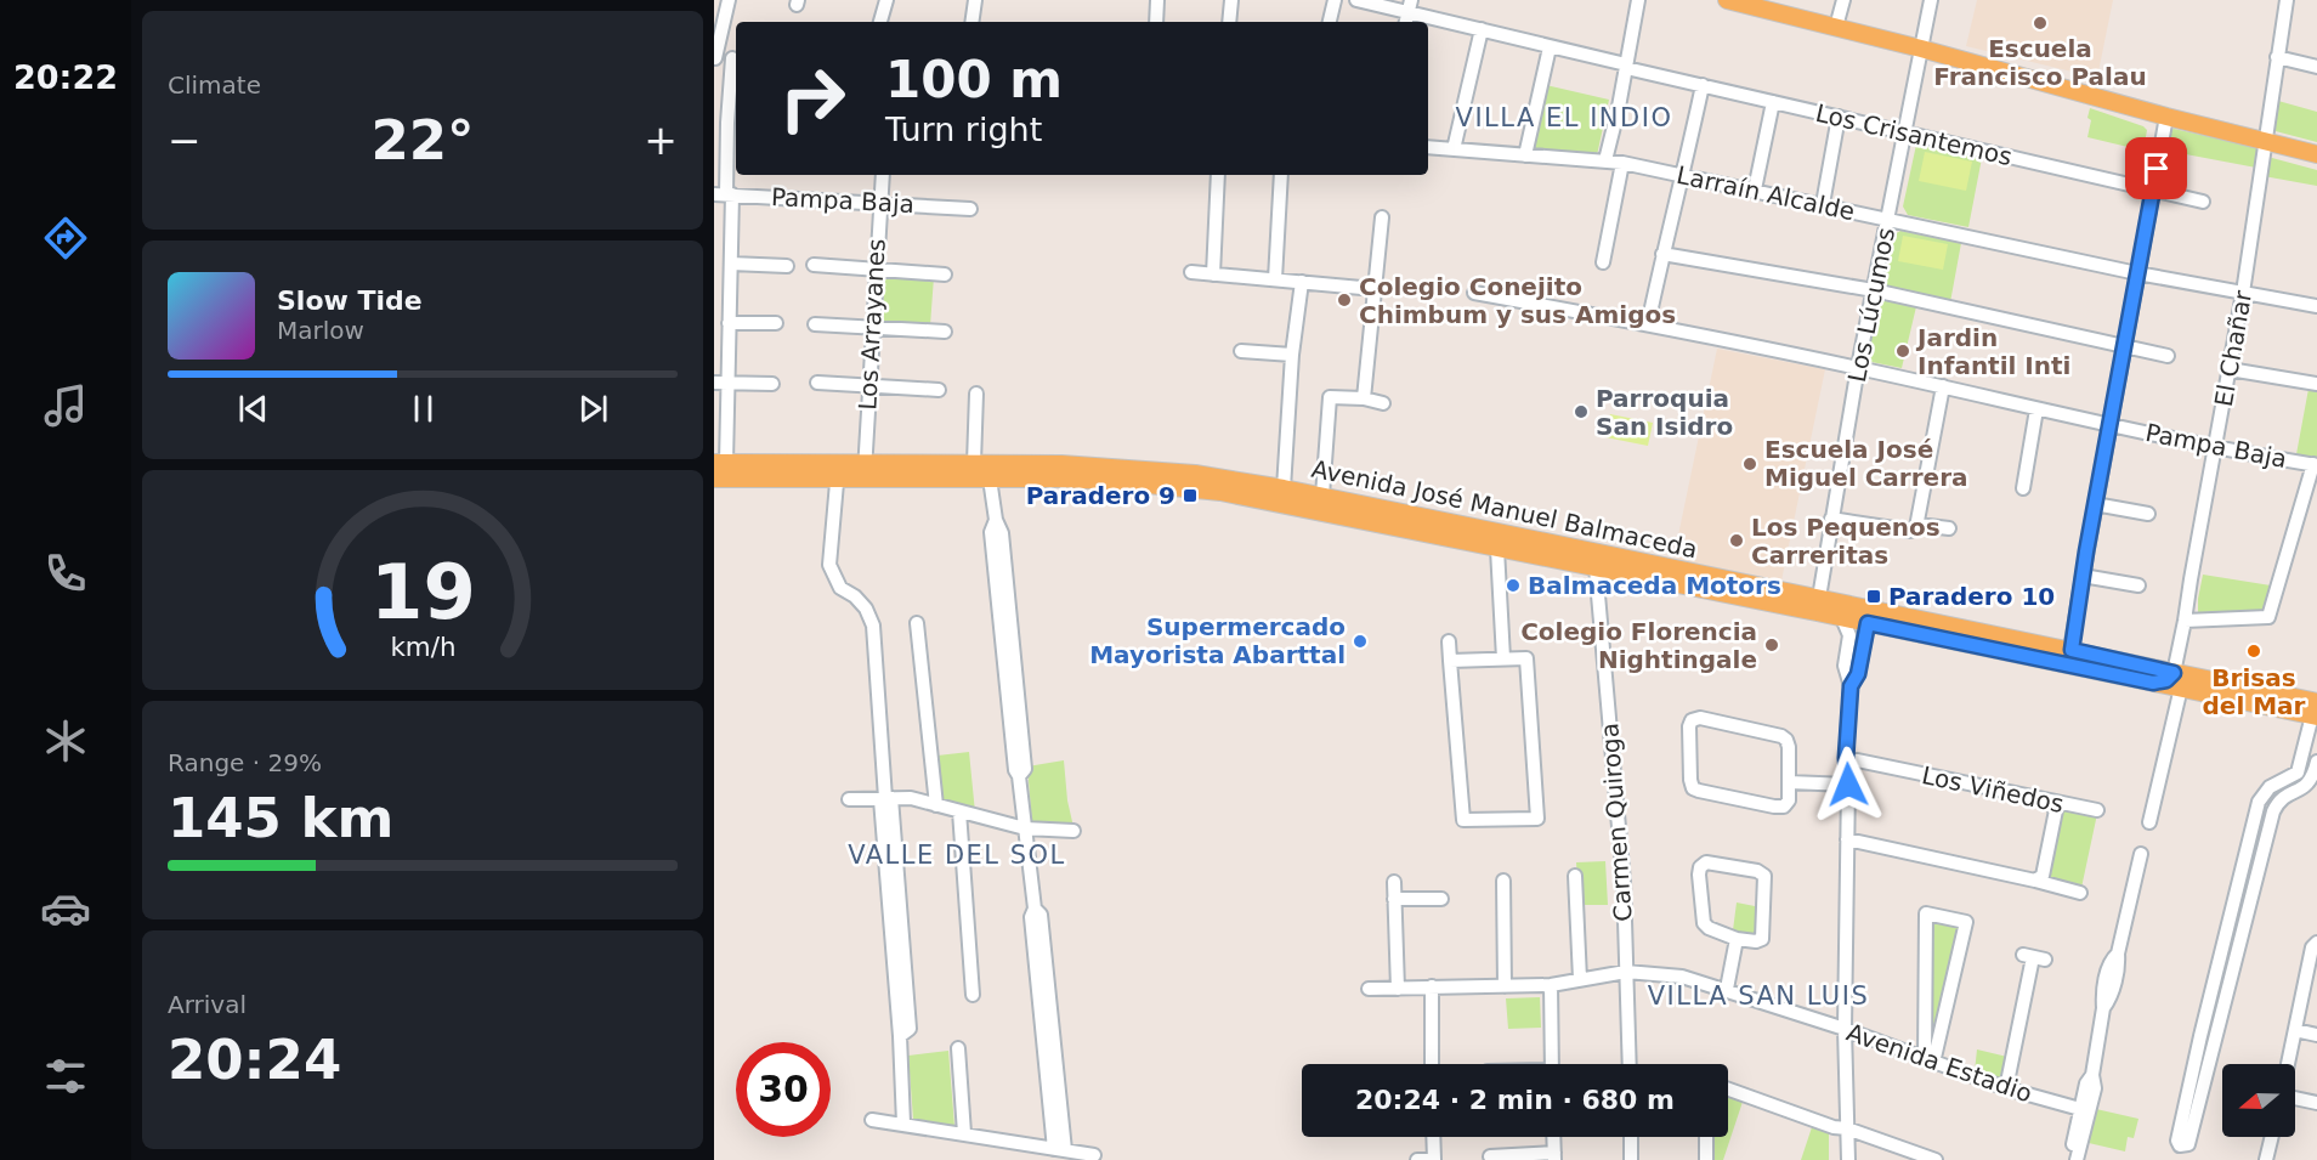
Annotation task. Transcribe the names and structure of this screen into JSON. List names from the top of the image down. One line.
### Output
{"streets":{"main road":["Avenida José Manuel Balmaceda"],"street":["Los Crisantemos","Larraín Alcalde","Pampa Baja","Los Lúcumos","Los Arrayanes","El Chañar","Los Viñedos","Carmen Quiroga","Avenida Estadio"]},"crossings":[["Los Crisantemos","Los Lúcumos"],["Larraín Alcalde","Los Lúcumos"],["Larraín Alcalde","El Chañar"],["Pampa Baja","Los Lúcumos"],["Pampa Baja","Los Arrayanes"],["Pampa Baja","El Chañar"],["Los Lúcumos","Avenida José Manuel Balmaceda"],["Los Arrayanes","Avenida José Manuel Balmaceda"],["El Chañar","Avenida José Manuel Balmaceda"],["Avenida José Manuel Balmaceda","Carmen Quiroga"],["Carmen Quiroga","Avenida Estadio"]],"districts":["VILLA EL INDIO","VALLE DEL SOL","VILLA SAN LUIS"],"places":{"other":["Escuela Francisco Palau","Colegio Conejito Chimbum y sus Amigos","Jardin Infantil Inti","Parroquia San Isidro","Escuela José Miguel Carrera","Los Pequenos Carreritas","Balmaceda Motors","Supermercado Mayorista Abarttal","Colegio Florencia Nightingale","Brisas del Mar"],"transit":["Paradero 9","Paradero 10"]},"north":"left","page":{"tabs":"20:22","tile":["Climate",["Range · 29%","145 km"],["Arrival","20:24"]],"turn":["100 m","Turn right"],"heat":["−","22°","+"],"song":["Slow Tide","Marlow"],"limit":"30","trip":"20:24 · 2 min · 680 m","gauge":["19","km/h"]}}
